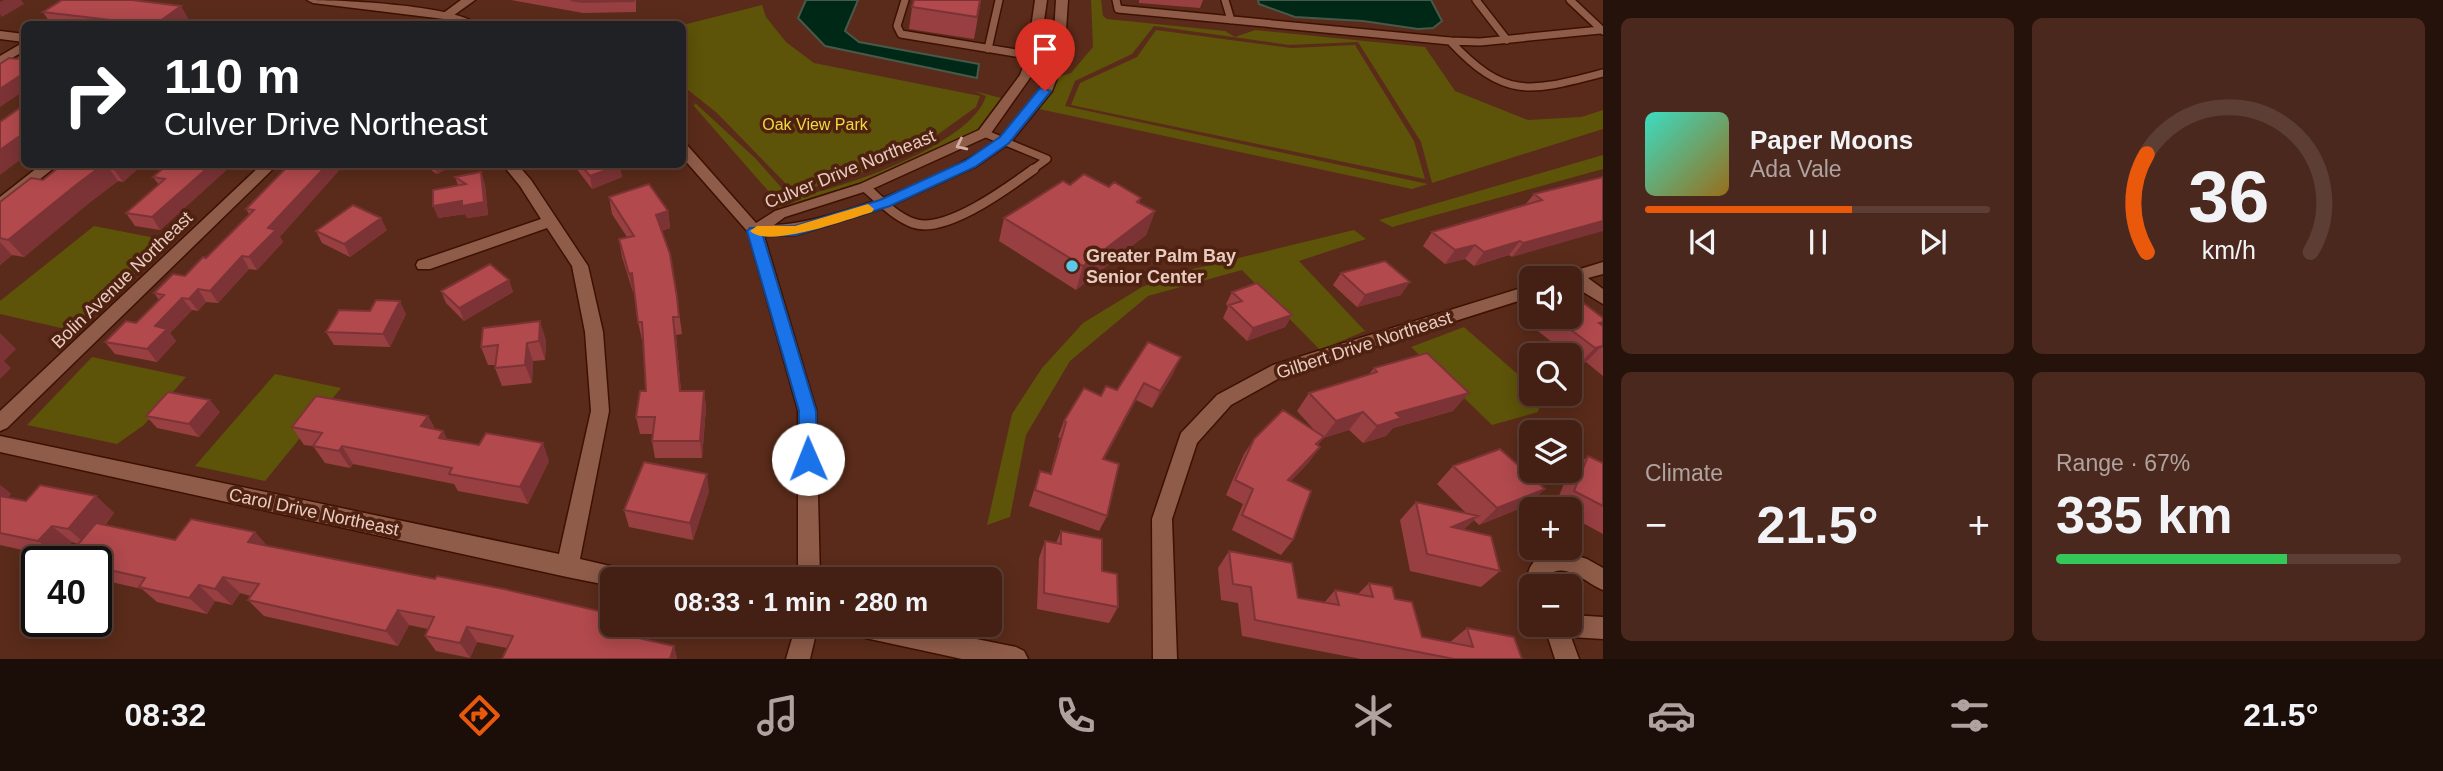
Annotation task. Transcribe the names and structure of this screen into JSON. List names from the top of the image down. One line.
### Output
{"streets":{"street":["Culver Drive Northeast","Bolin Avenue Northeast","Gilbert Drive Northeast","Carol Drive Northeast"]},"parks":["Oak View Park"],"places":["Greater Palm Bay Senior Center"],"page":{"turn":["110 m","Culver Drive Northeast"],"song":["Paper Moons","Ada Vale"],"map_buttons":["+","−"],"tile":["Climate",["Range · 67%","335 km"]],"heat":["−","21.5°","+"],"limit":"40","trip":"08:33 · 1 min · 280 m","tabs":["08:32","21.5°"],"gauge":["36","km/h"]}}
